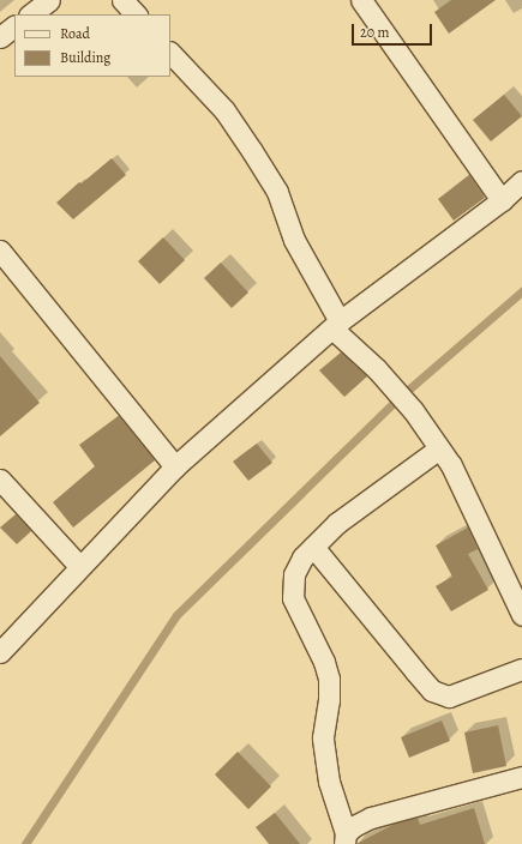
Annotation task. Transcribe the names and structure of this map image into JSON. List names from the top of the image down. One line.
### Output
{"legend":["Road","Building"],"scale_bar":"20 m"}
